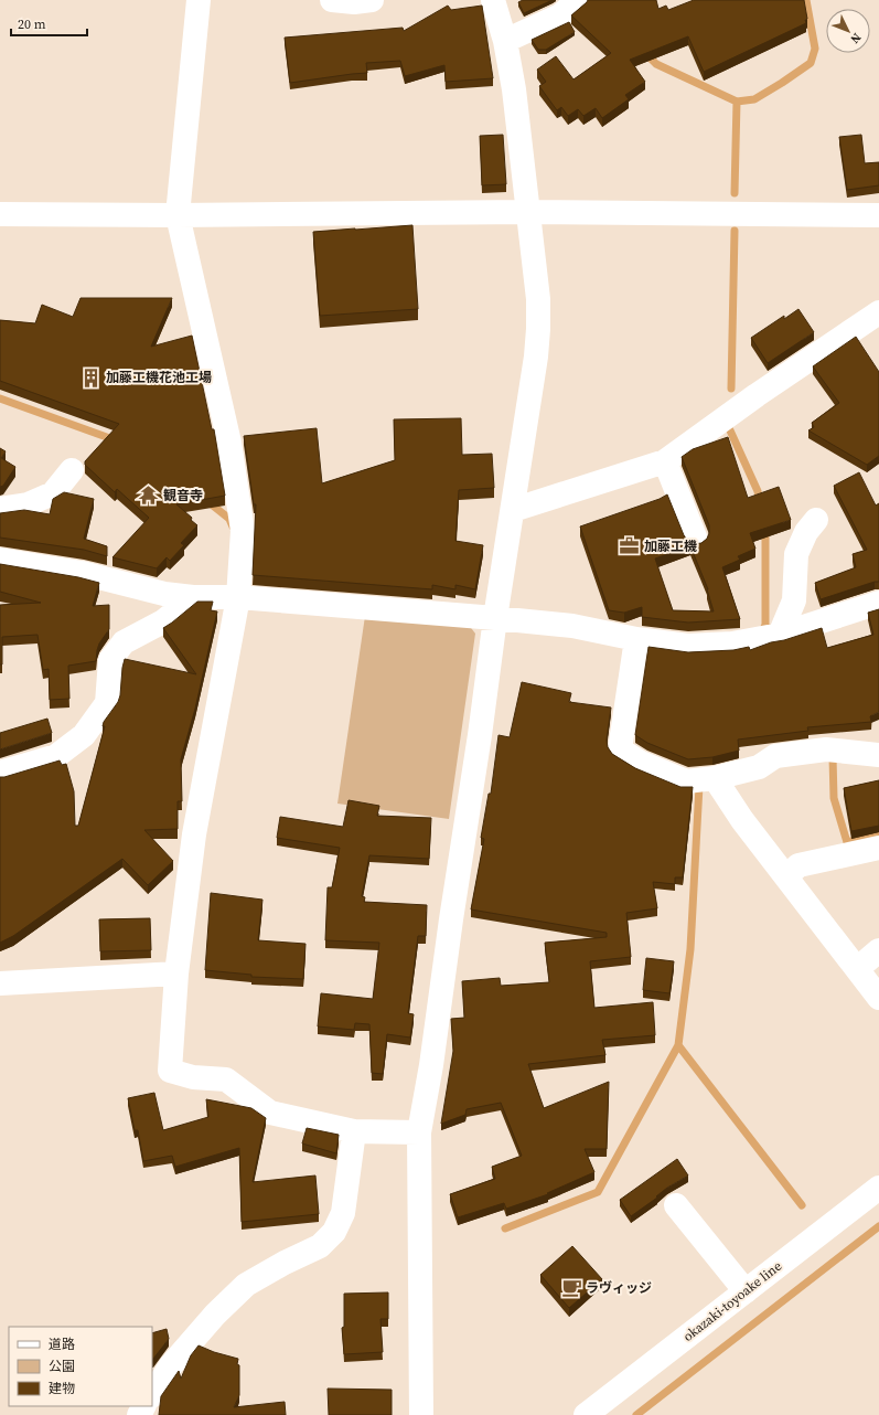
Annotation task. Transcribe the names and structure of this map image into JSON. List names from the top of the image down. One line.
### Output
{"streets":{"street":["okazaki-toyoake line"]},"places":{"building":["加藤工機花池工場"],"temple":["観音寺"],"office":["加藤工機"],"cafe":["ラヴィッジ"]},"legend":["道路","公園","建物"],"scale_bar":"20 m","north":"bottom right"}
